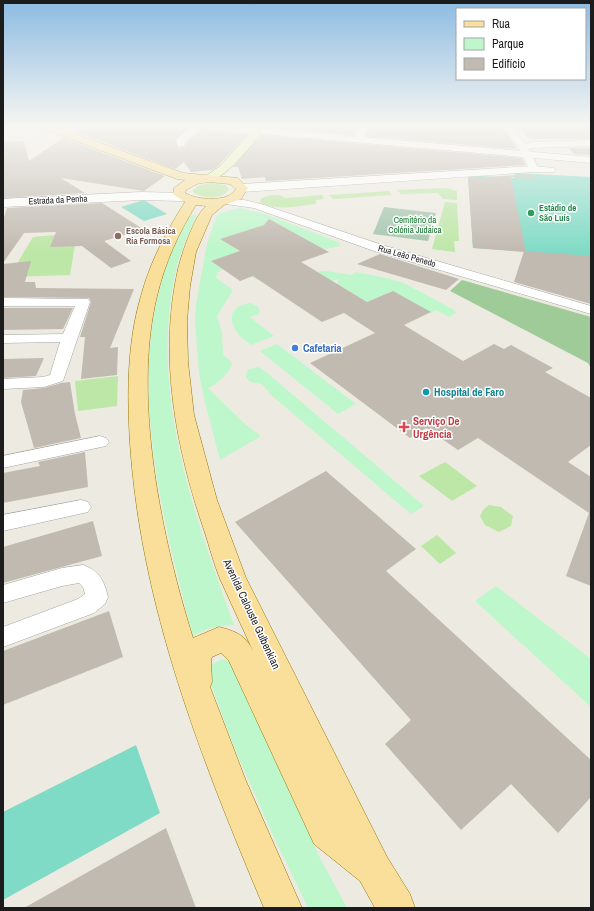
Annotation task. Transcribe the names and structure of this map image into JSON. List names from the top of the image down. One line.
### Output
{"streets":{"main road":["Avenida Calouste Gulbenkian"],"street":["Estrada da Penha","Rua Leão Penedo"]},"crossings":[["Estrada da Penha","Rua Leão Penedo"],["Estrada da Penha","Avenida Calouste Gulbenkian"],["Rua Leão Penedo","Avenida Calouste Gulbenkian"]],"parks":["Cemitério da Colónia Judaica"],"places":{"other":["Estádio de São Luís","Escola Básica Ria Formosa","Cafetaria","Hospital de Faro"],"health":["Serviço De Urgência"]},"legend":["Rua","Parque","Edifício"]}
